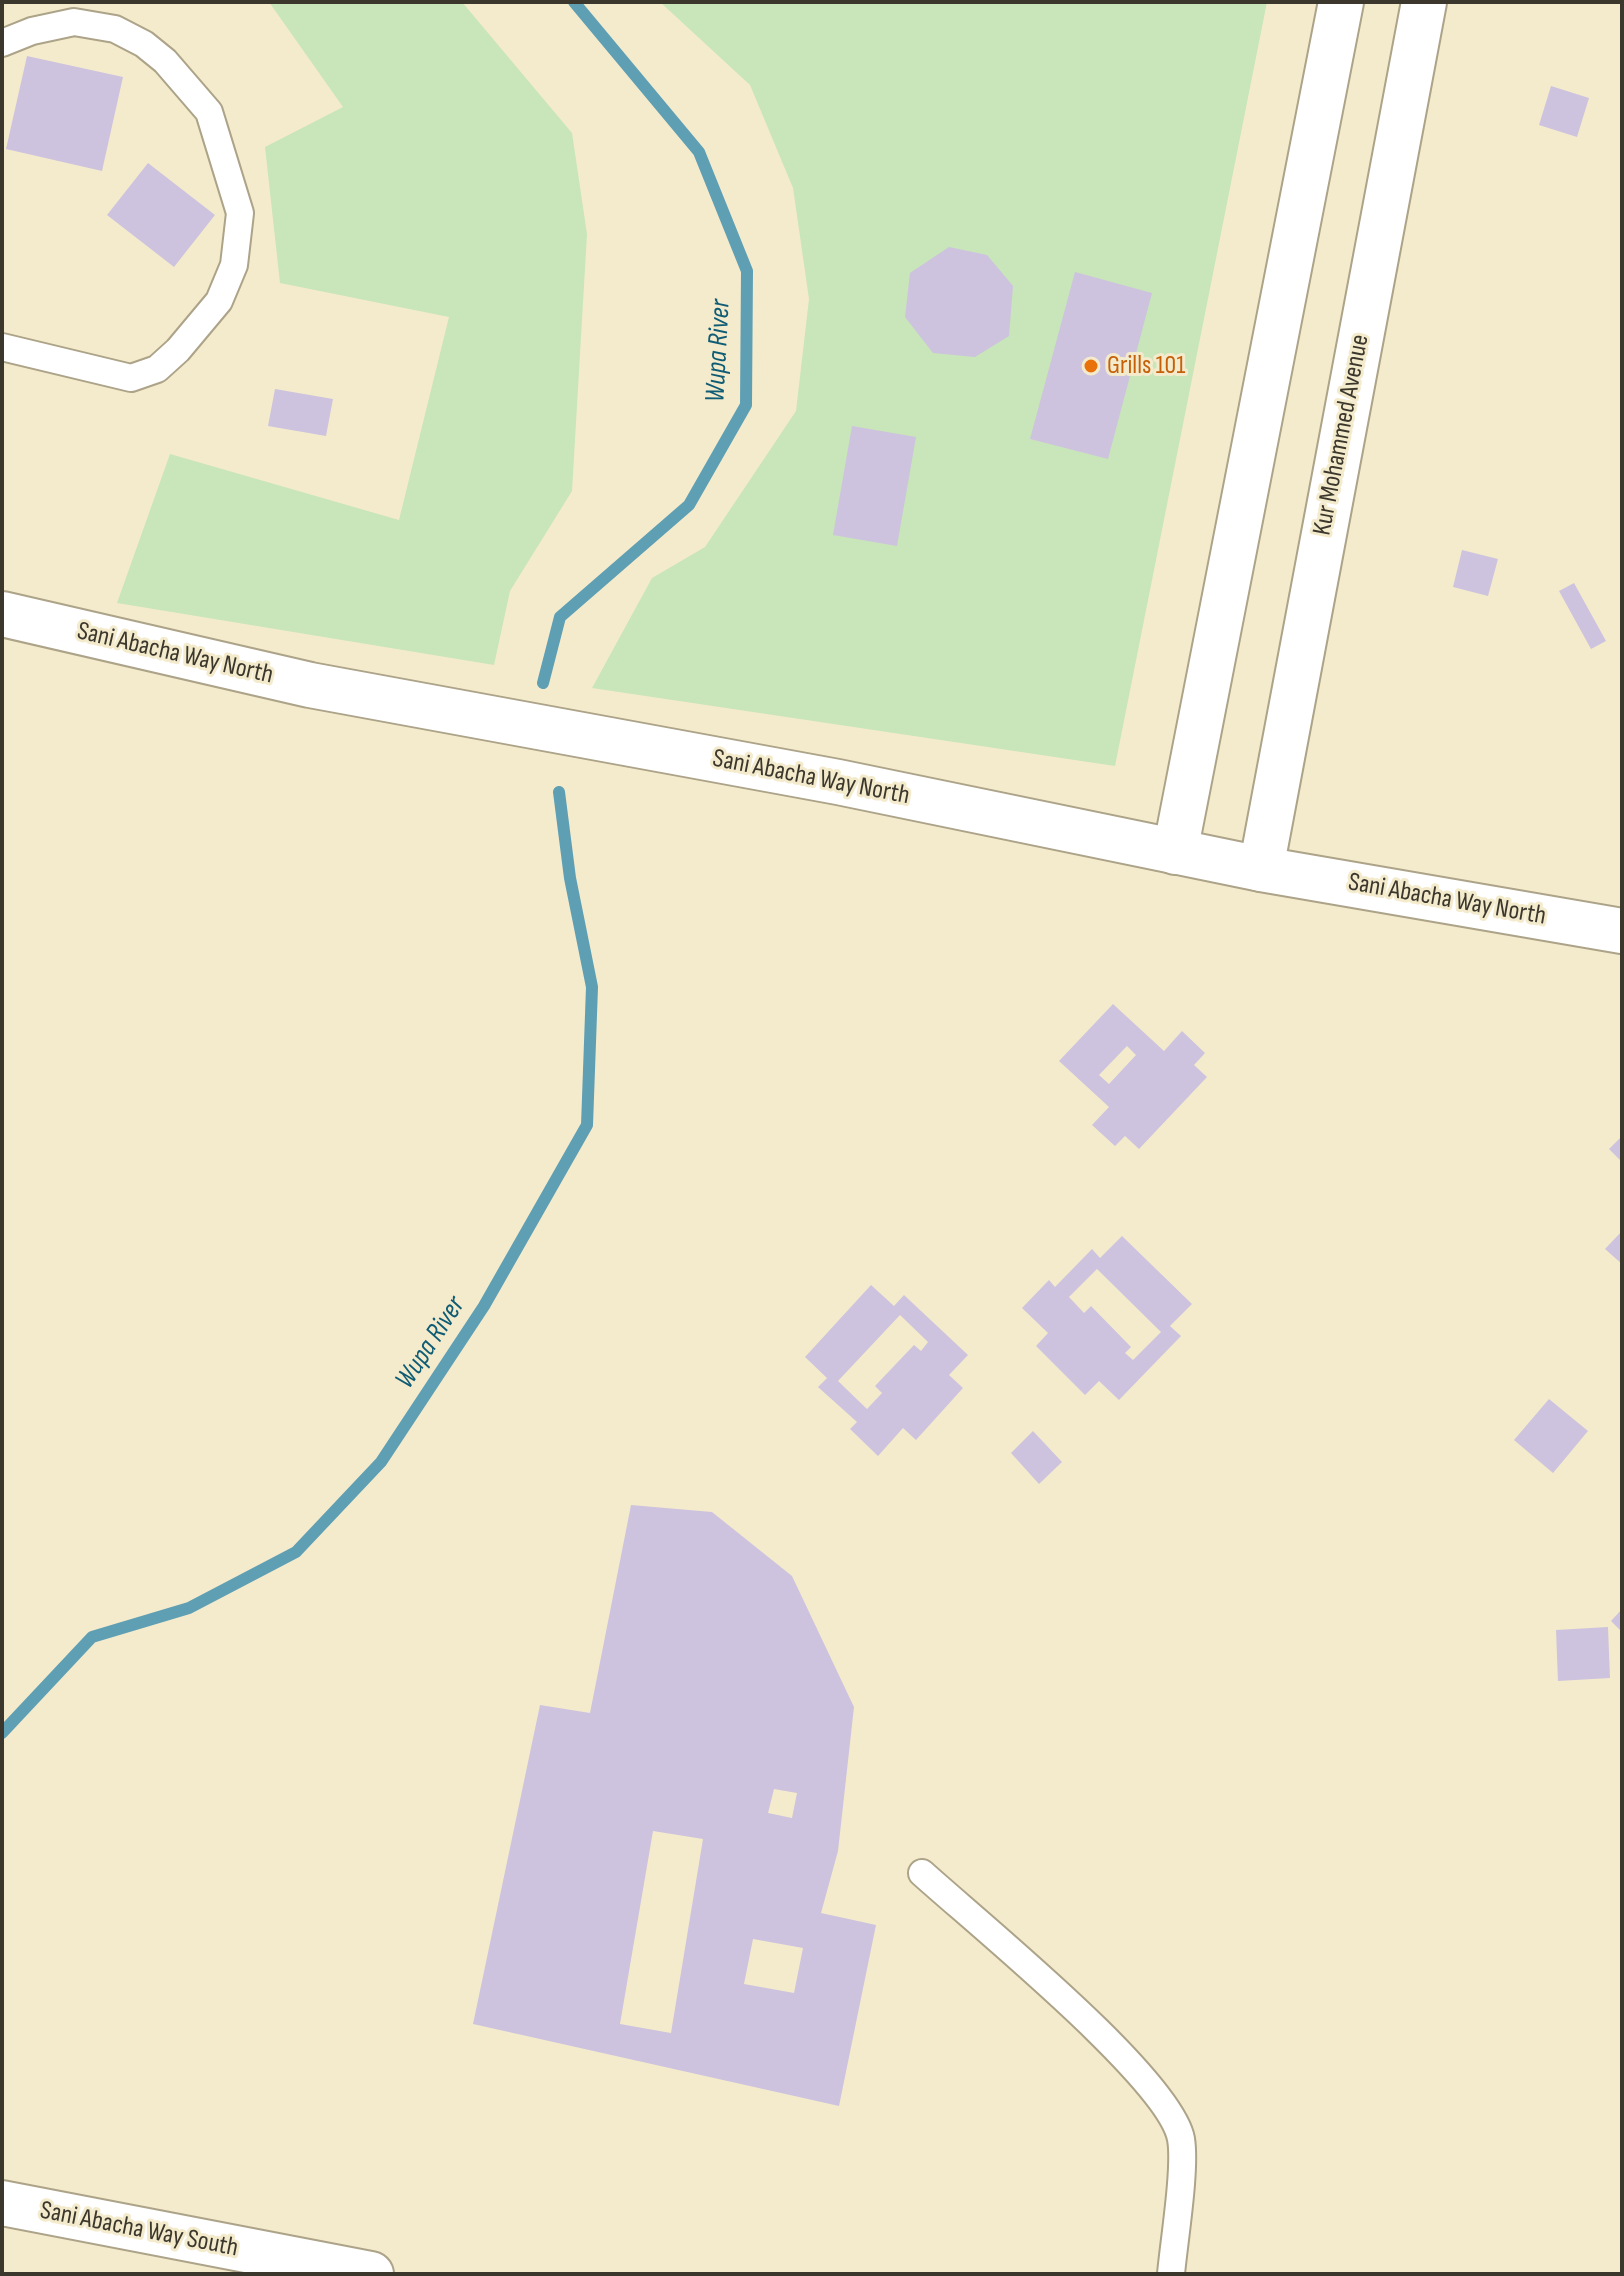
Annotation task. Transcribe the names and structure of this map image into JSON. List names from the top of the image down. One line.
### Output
{"streets":{"main road":["Kur Mohammed Avenue","Sani Abacha Way North","Sani Abacha Way South"]},"crossings":[["Kur Mohammed Avenue","Sani Abacha Way North"]],"water":["Wupa River"],"places":["Grills 101"]}
